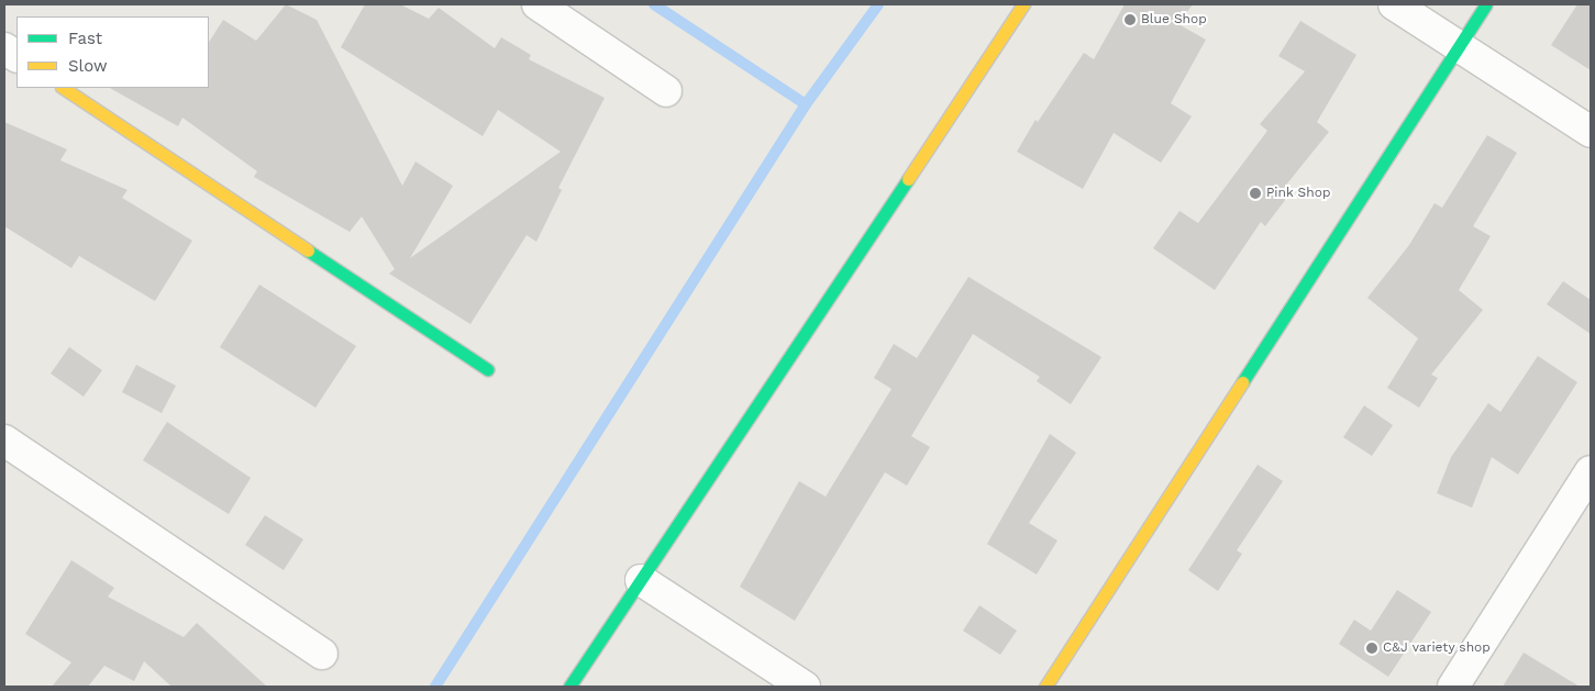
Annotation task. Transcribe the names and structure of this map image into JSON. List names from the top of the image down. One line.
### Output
{"places":["Blue Shop","Pink Shop","C&J variety shop"],"legend":["Fast","Slow"]}
